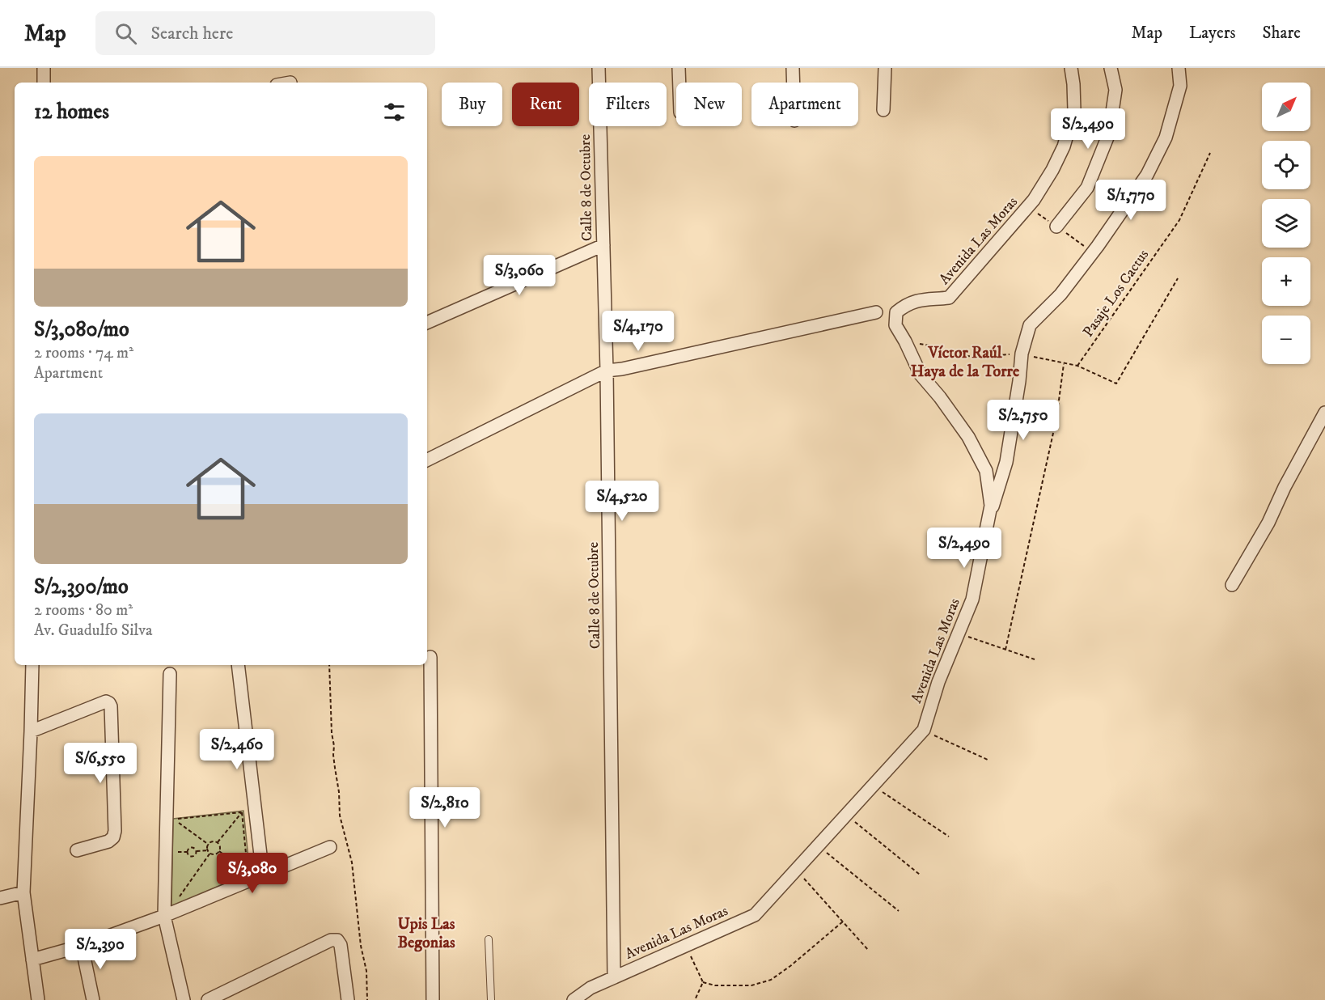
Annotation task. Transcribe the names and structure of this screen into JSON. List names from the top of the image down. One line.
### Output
{"streets":{"street":["Calle 8 de Octubre","Avenida Las Moras"],"path":["Pasaje Los Cactus"]},"crossings":[["Calle 8 de Octubre","Avenida Las Moras"]],"districts":["Víctor Raúl Haya de la Torre","Upis Las Begonias"],"north":"top right","page":{"header":"Map","search":"Search here","nav":["Map","Layers","Share"],"map_buttons":["+","−"],"chip":["Buy","Rent","Filters","New","Apartment"],"heading":"12 homes","price":["S/2,490","S/1,770","S/3,060","S/4,170","S/2,750","S/4,520","S/2,490","S/2,460","S/6,550","S/2,810","S/3,080","S/2,390"],"list":[{"name":"S/3,080/mo","note":"2 rooms · 74 m² · Apartment"},{"name":"S/2,390/mo","note":"2 rooms · 80 m² · Av. Guadulfo Silva"}]}}
